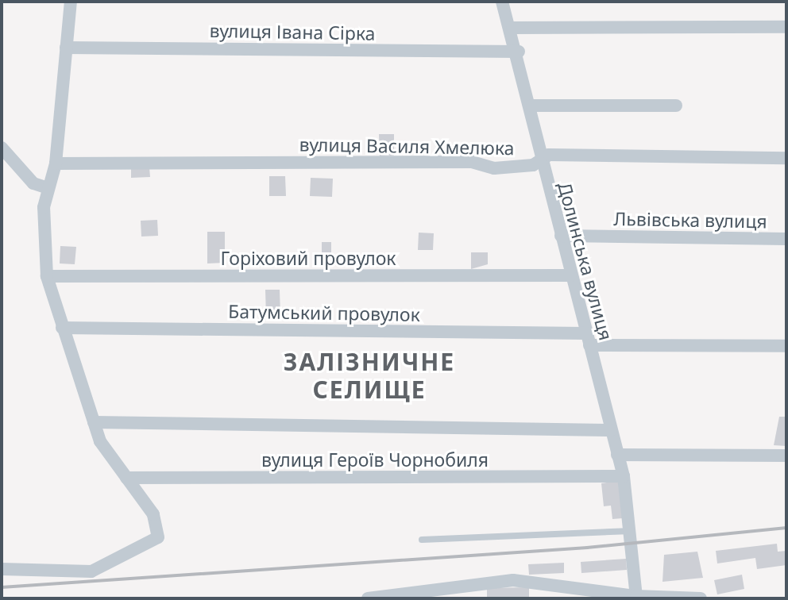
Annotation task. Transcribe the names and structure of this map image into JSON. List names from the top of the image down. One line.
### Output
{"streets":{"street":["вулиця Івана Сірка","вулиця Василя Хмелюка","Львівська вулиця","Горіховий провулок","Долинська вулиця","Батумський провулок","вулиця Героїв Чорнобиля"]},"crossings":[["вулиця Івана Сірка","Долинська вулиця"],["вулиця Василя Хмелюка","Долинська вулиця"],["Львівська вулиця","Долинська вулиця"],["Горіховий провулок","Долинська вулиця"],["Долинська вулиця","Батумський провулок"],["Долинська вулиця","вулиця Героїв Чорнобиля"]],"districts":["ЗАЛІЗНИЧНЕ СЕЛИЩЕ"]}
